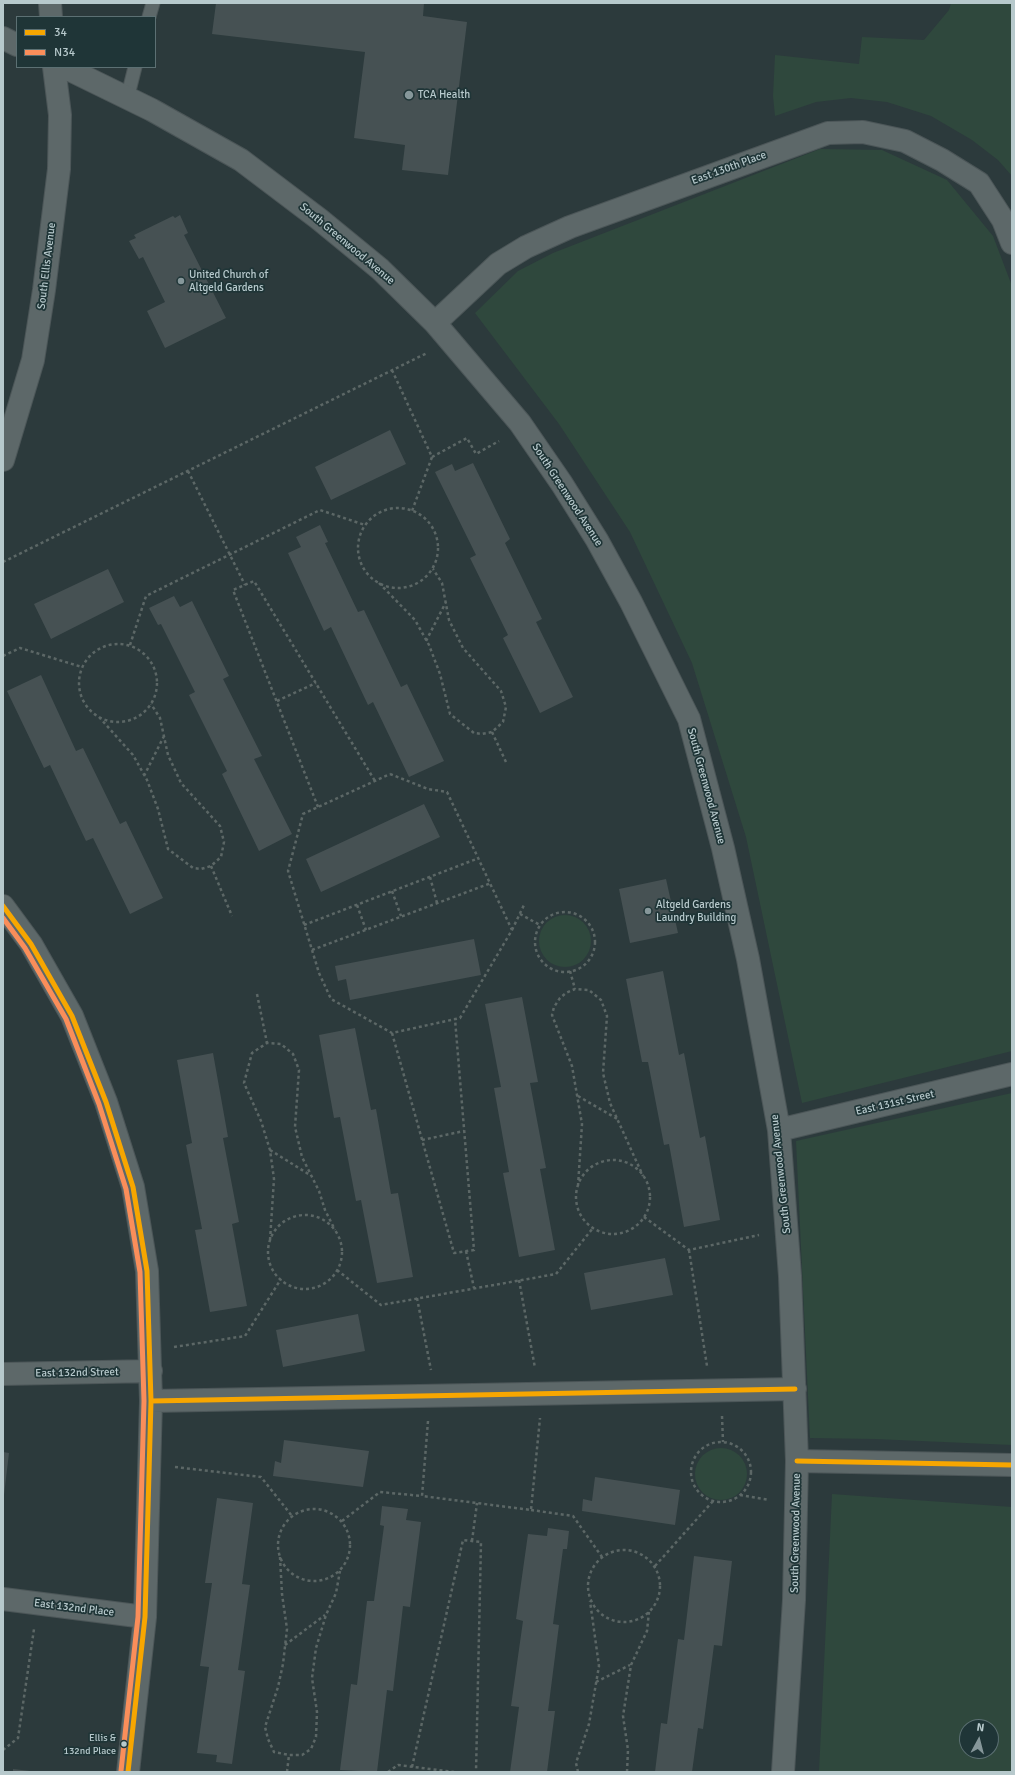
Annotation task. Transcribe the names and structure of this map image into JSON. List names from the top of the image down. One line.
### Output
{"streets":{"street":["East 130th Place","South Greenwood Avenue","South Ellis Avenue","East 131st Street","East 132nd Street","East 132nd Place"]},"crossings":[["East 130th Place","South Greenwood Avenue"],["South Greenwood Avenue","East 131st Street"]],"places":["TCA Health","United Church of Altgeld Gardens","Altgeld Gardens Laundry Building","Ellis & 132nd Place"],"lines":["transit line 34","transit line N34"],"legend":["34","N34"],"north":"top"}
